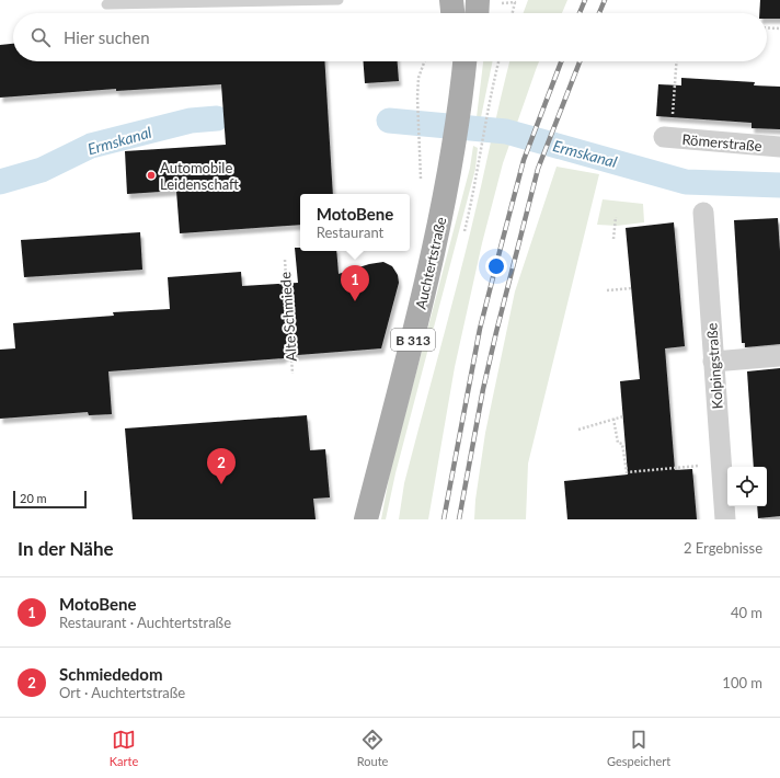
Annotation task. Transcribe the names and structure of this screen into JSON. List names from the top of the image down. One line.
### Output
{"streets":{"main road":["Auchtertstraße","B 313"],"street":["Römerstraße","Kolpingstraße"],"path":["Alte Schmiede"]},"water":["Ermskanal"],"places":["Automobile Leidenschaft"],"scale_bar":"20 m","page":{"search":"Hier suchen","popup":["MotoBene","Restaurant"],"pins":["1","2"],"scale":"20 m","heading":["In der Nähe","2 Ergebnisse"],"list":[{"mark":"1","name":"MotoBene","note":"Restaurant · Auchtertstraße","value":"40 m"},{"mark":"2","name":"Schmiededom","note":"Ort · Auchtertstraße","value":"100 m"}],"nav":["Karte","Route","Gespeichert"]}}
